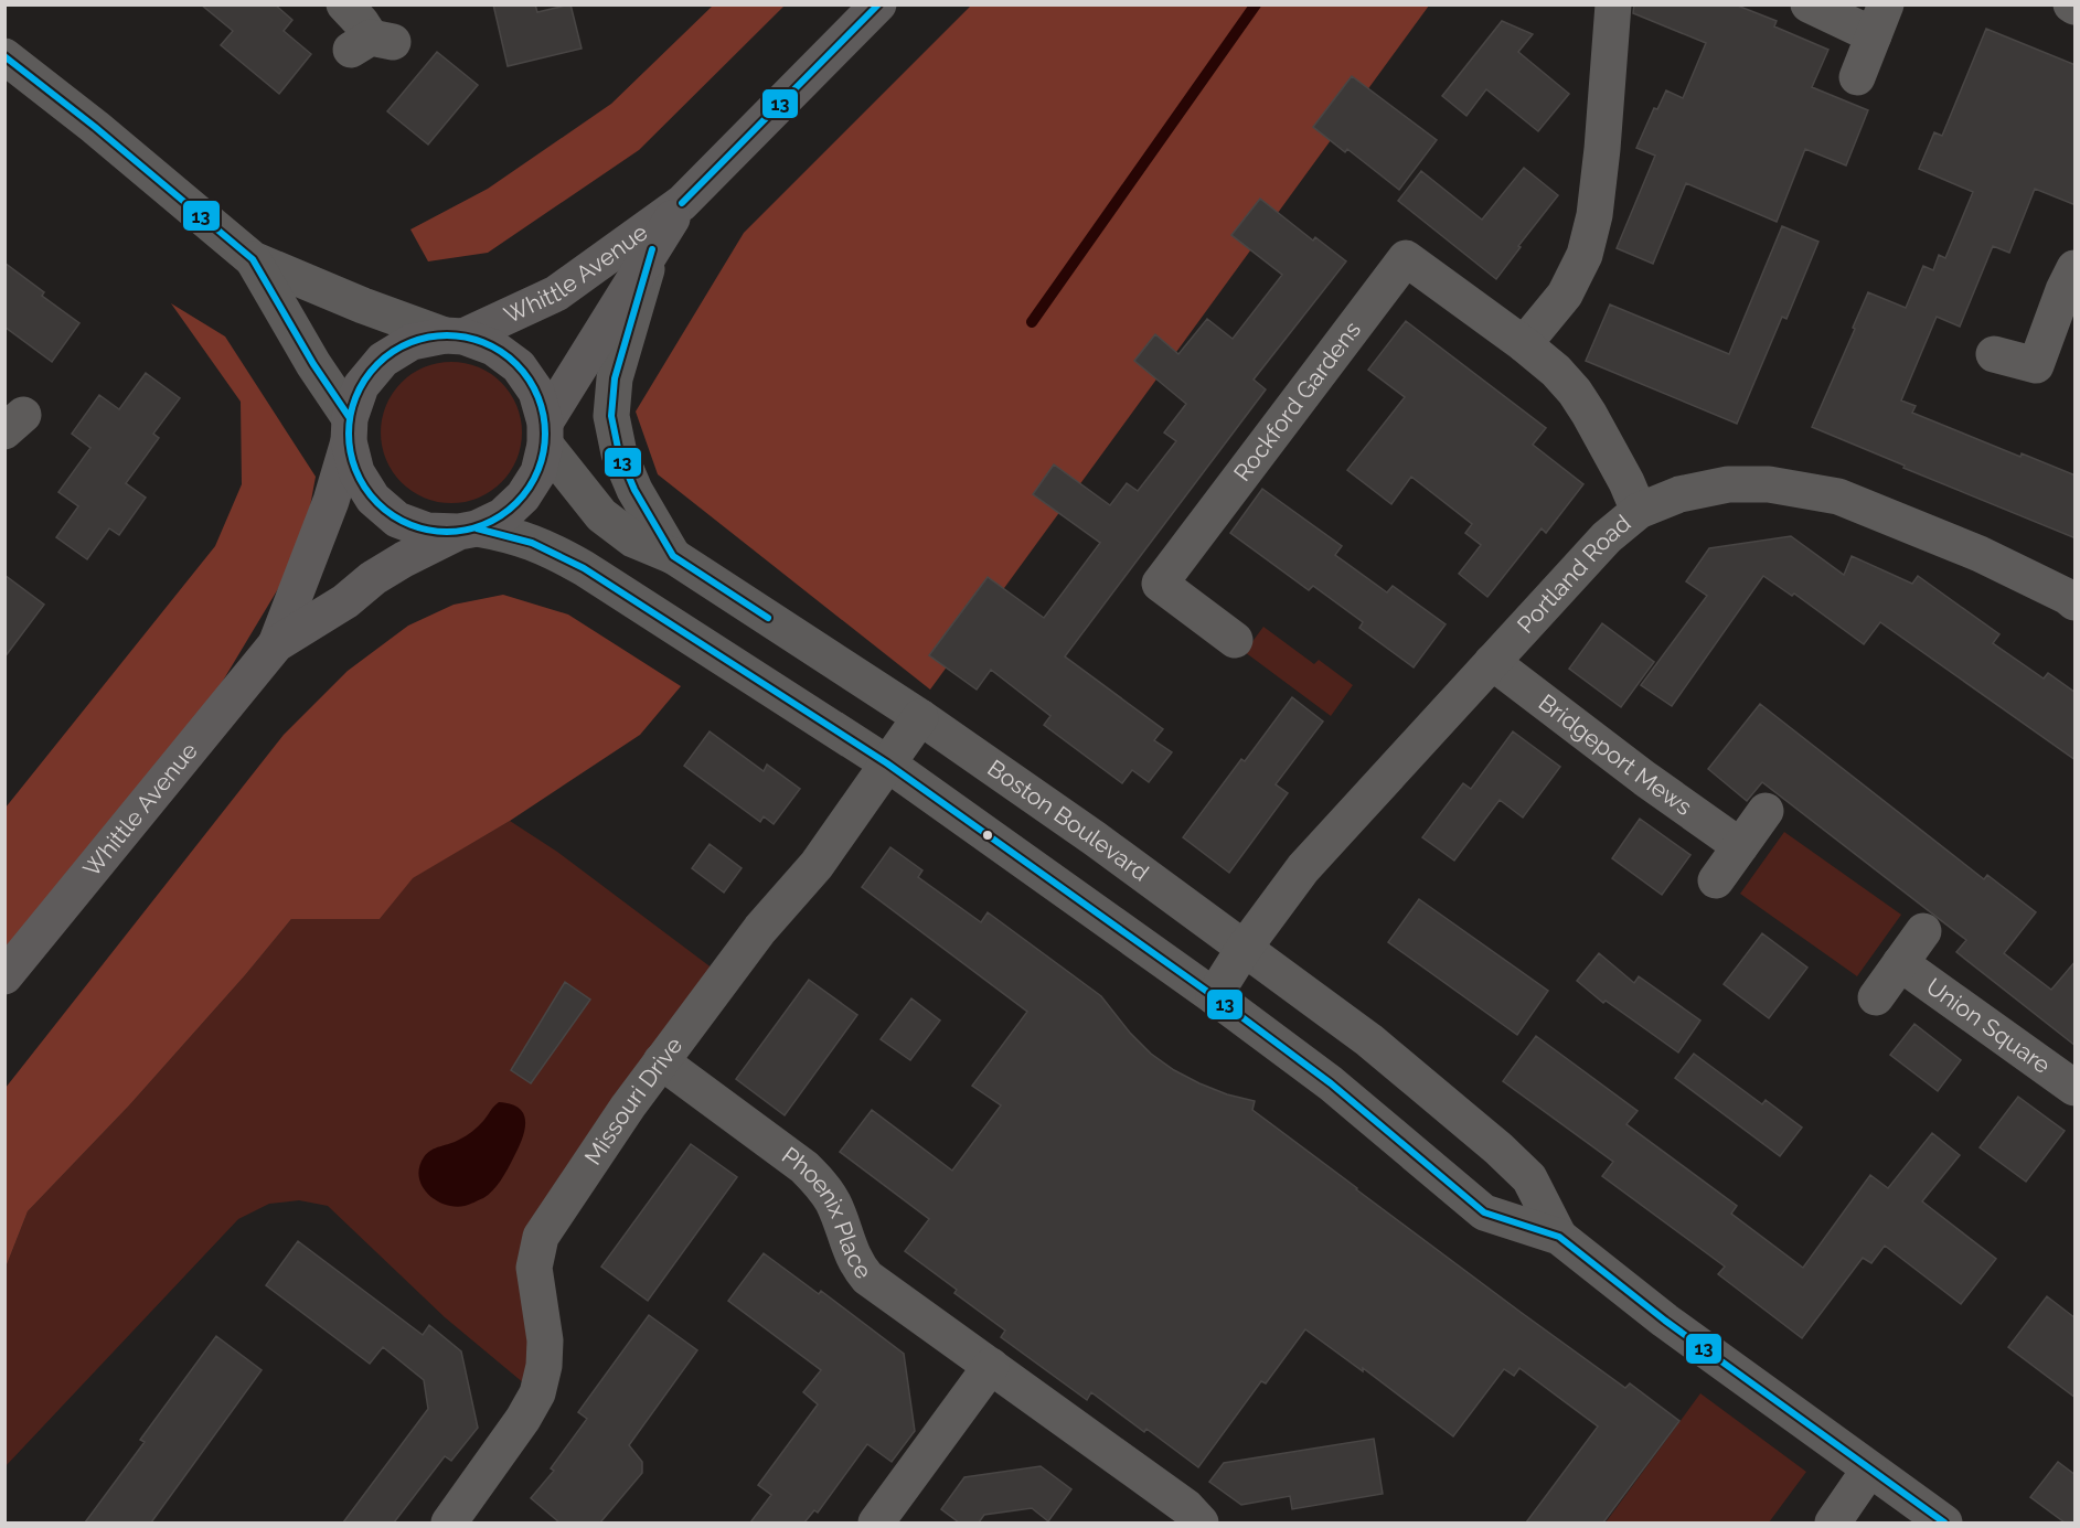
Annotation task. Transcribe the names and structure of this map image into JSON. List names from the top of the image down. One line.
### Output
{"streets":{"main road":["Whittle Avenue"],"street":["Rockford Gardens","Portland Road","Bridgeport Mews","Boston Boulevard","Union Square","Missouri Drive","Phoenix Place"]},"crossings":[["Whittle Avenue","Boston Boulevard"],["Rockford Gardens","Portland Road"],["Portland Road","Bridgeport Mews"],["Portland Road","Boston Boulevard"],["Boston Boulevard","Missouri Drive"],["Missouri Drive","Phoenix Place"]],"lines":["transit line 13"]}
